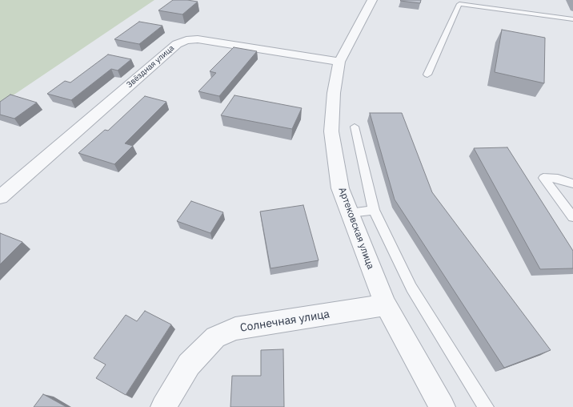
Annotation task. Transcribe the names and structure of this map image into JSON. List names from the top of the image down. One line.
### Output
{"streets":{"street":["Звёздная улица","Артековская улица","Солнечная улица"]},"crossings":[["Звёздная улица","Артековская улица"],["Артековская улица","Солнечная улица"]]}
